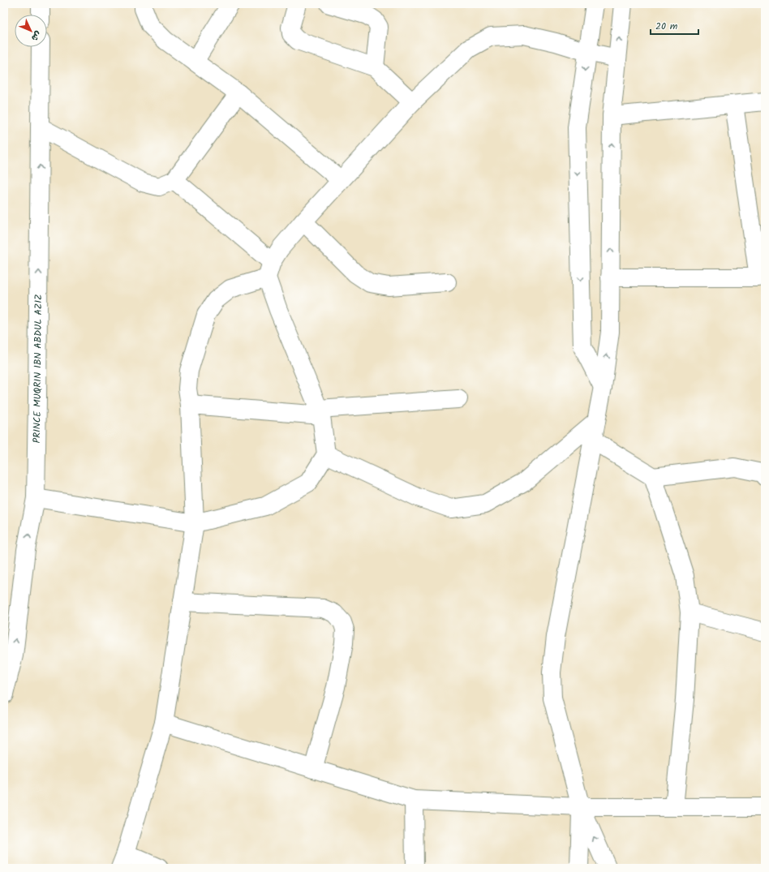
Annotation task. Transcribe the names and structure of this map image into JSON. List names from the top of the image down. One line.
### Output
{"streets":{"street":["PRINCE MUQRIN IBN ABDUL AZIZ"]},"scale_bar":"20 m","north":"bottom right"}
